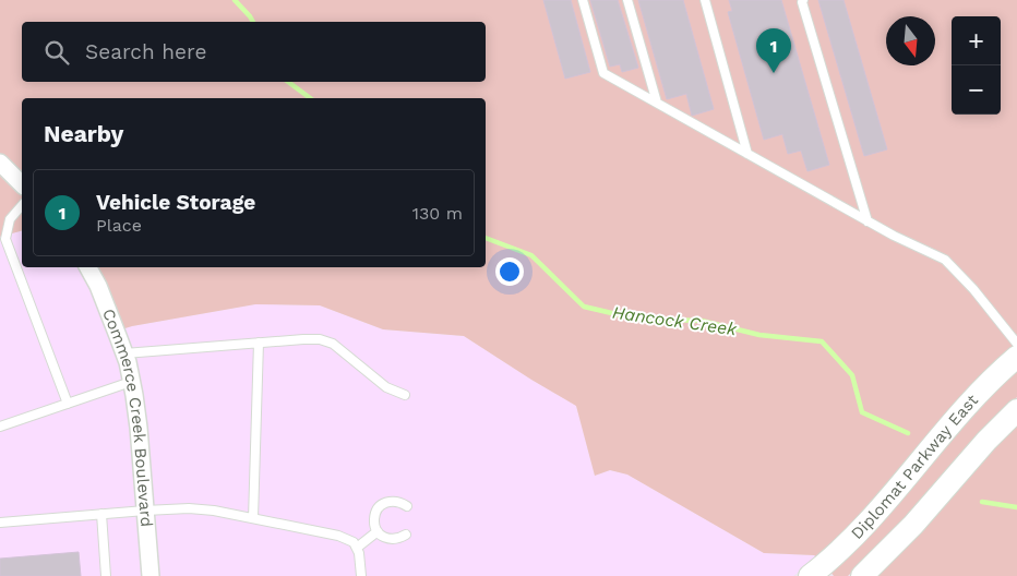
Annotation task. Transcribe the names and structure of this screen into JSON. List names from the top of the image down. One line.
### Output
{"streets":{"main road":["Diplomat Parkway East"],"street":["Commerce Creek Boulevard"]},"water":["Hancock Creek"],"north":"bottom","page":{"map_buttons":["+","−"],"search":"Search here","pins":"1","heading":"Nearby","list":[{"mark":"1","name":"Vehicle Storage","note":"Place","value":"130 m"}]}}
